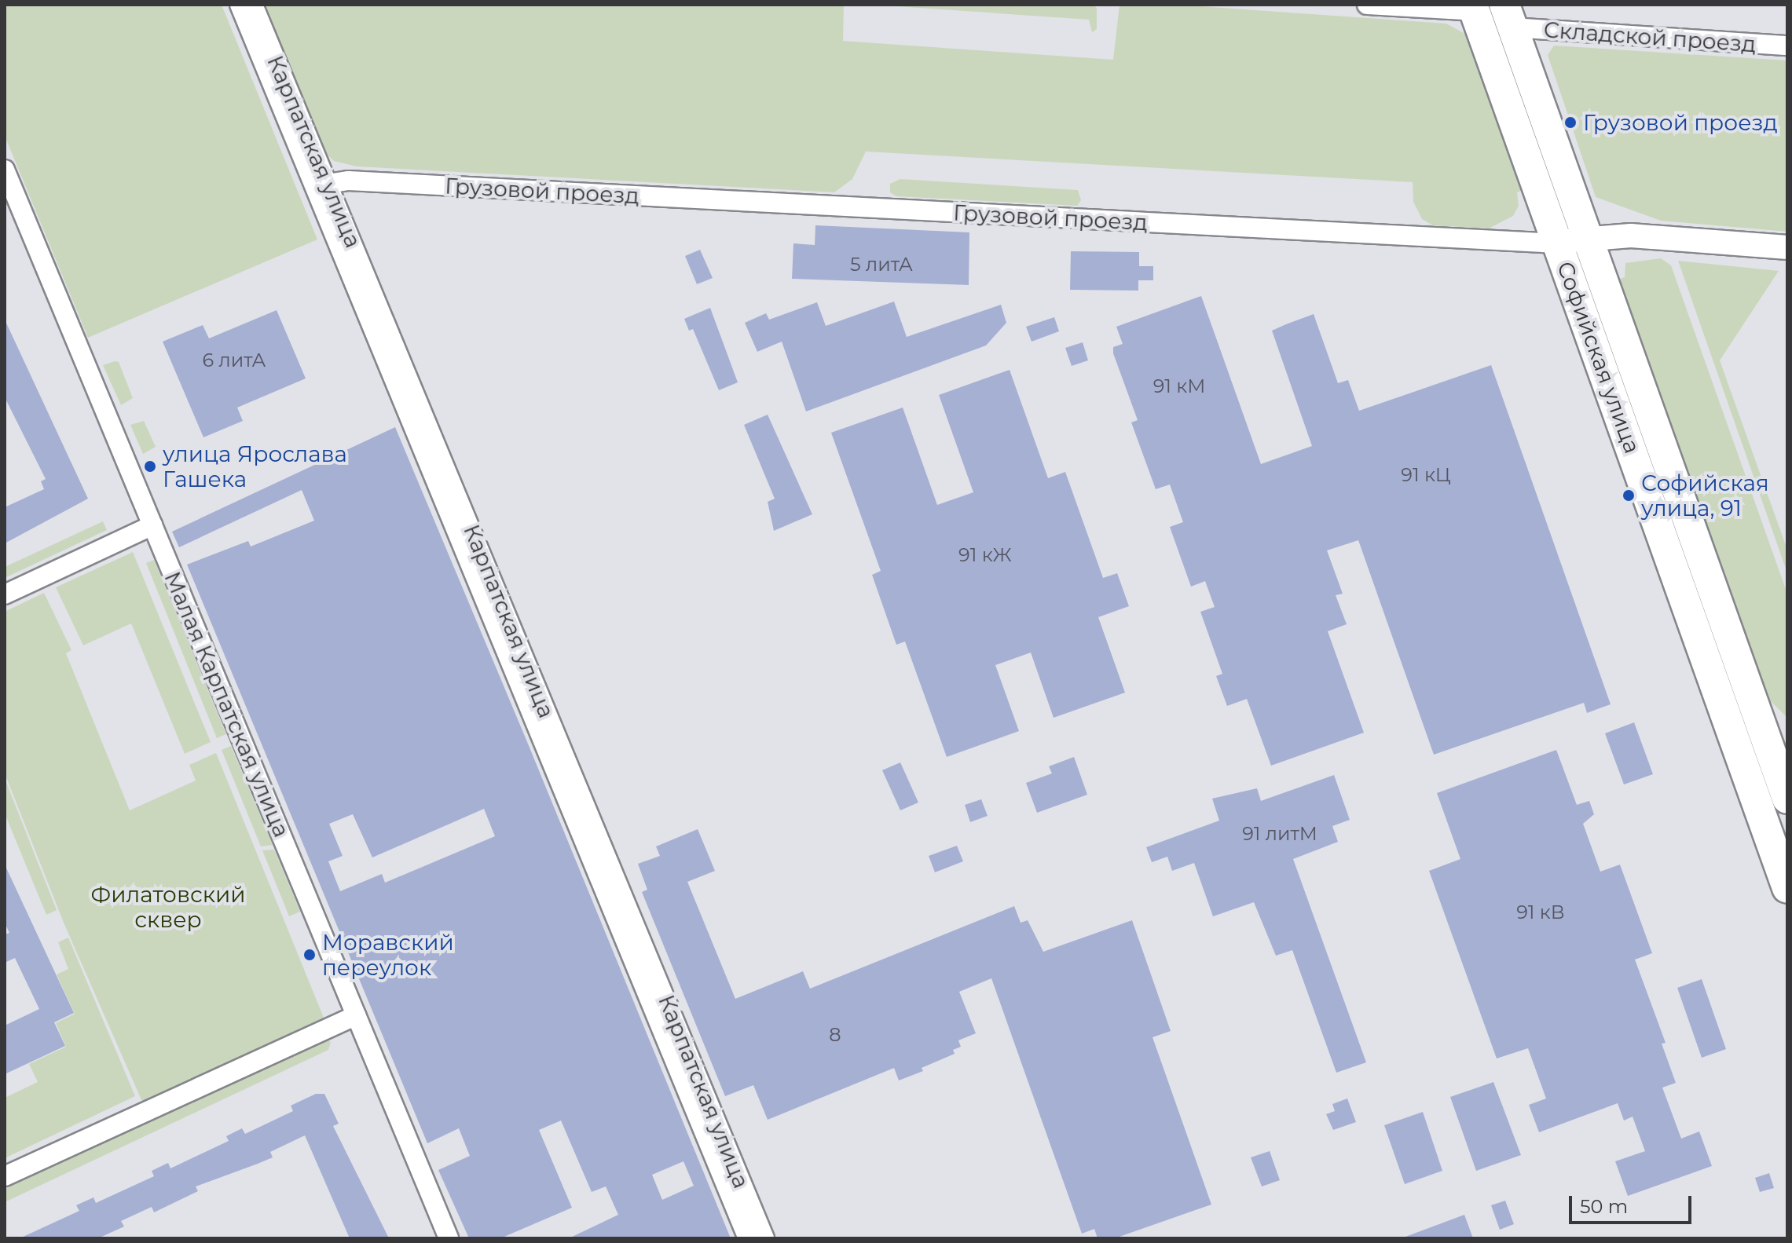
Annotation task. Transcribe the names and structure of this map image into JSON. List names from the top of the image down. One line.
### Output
{"streets":{"main road":["Софийская улица"],"street":["Складской проезд","Карпатская улица","Грузовой проезд","Малая Карпатская улица"]},"crossings":[["Складской проезд","Софийская улица"],["Карпатская улица","Грузовой проезд"],["Грузовой проезд","Софийская улица"]],"parks":["Филатовский сквер"],"places":["Грузовой проезд","улица Ярослава Гашека","Софийская улица, 91","Моравский переулок"],"house_numbers":["5 литА","6 литА","91 кМ","91 кЦ","91 кЖ","91 литМ","91 кВ","8"],"scale_bar":"50 m"}
